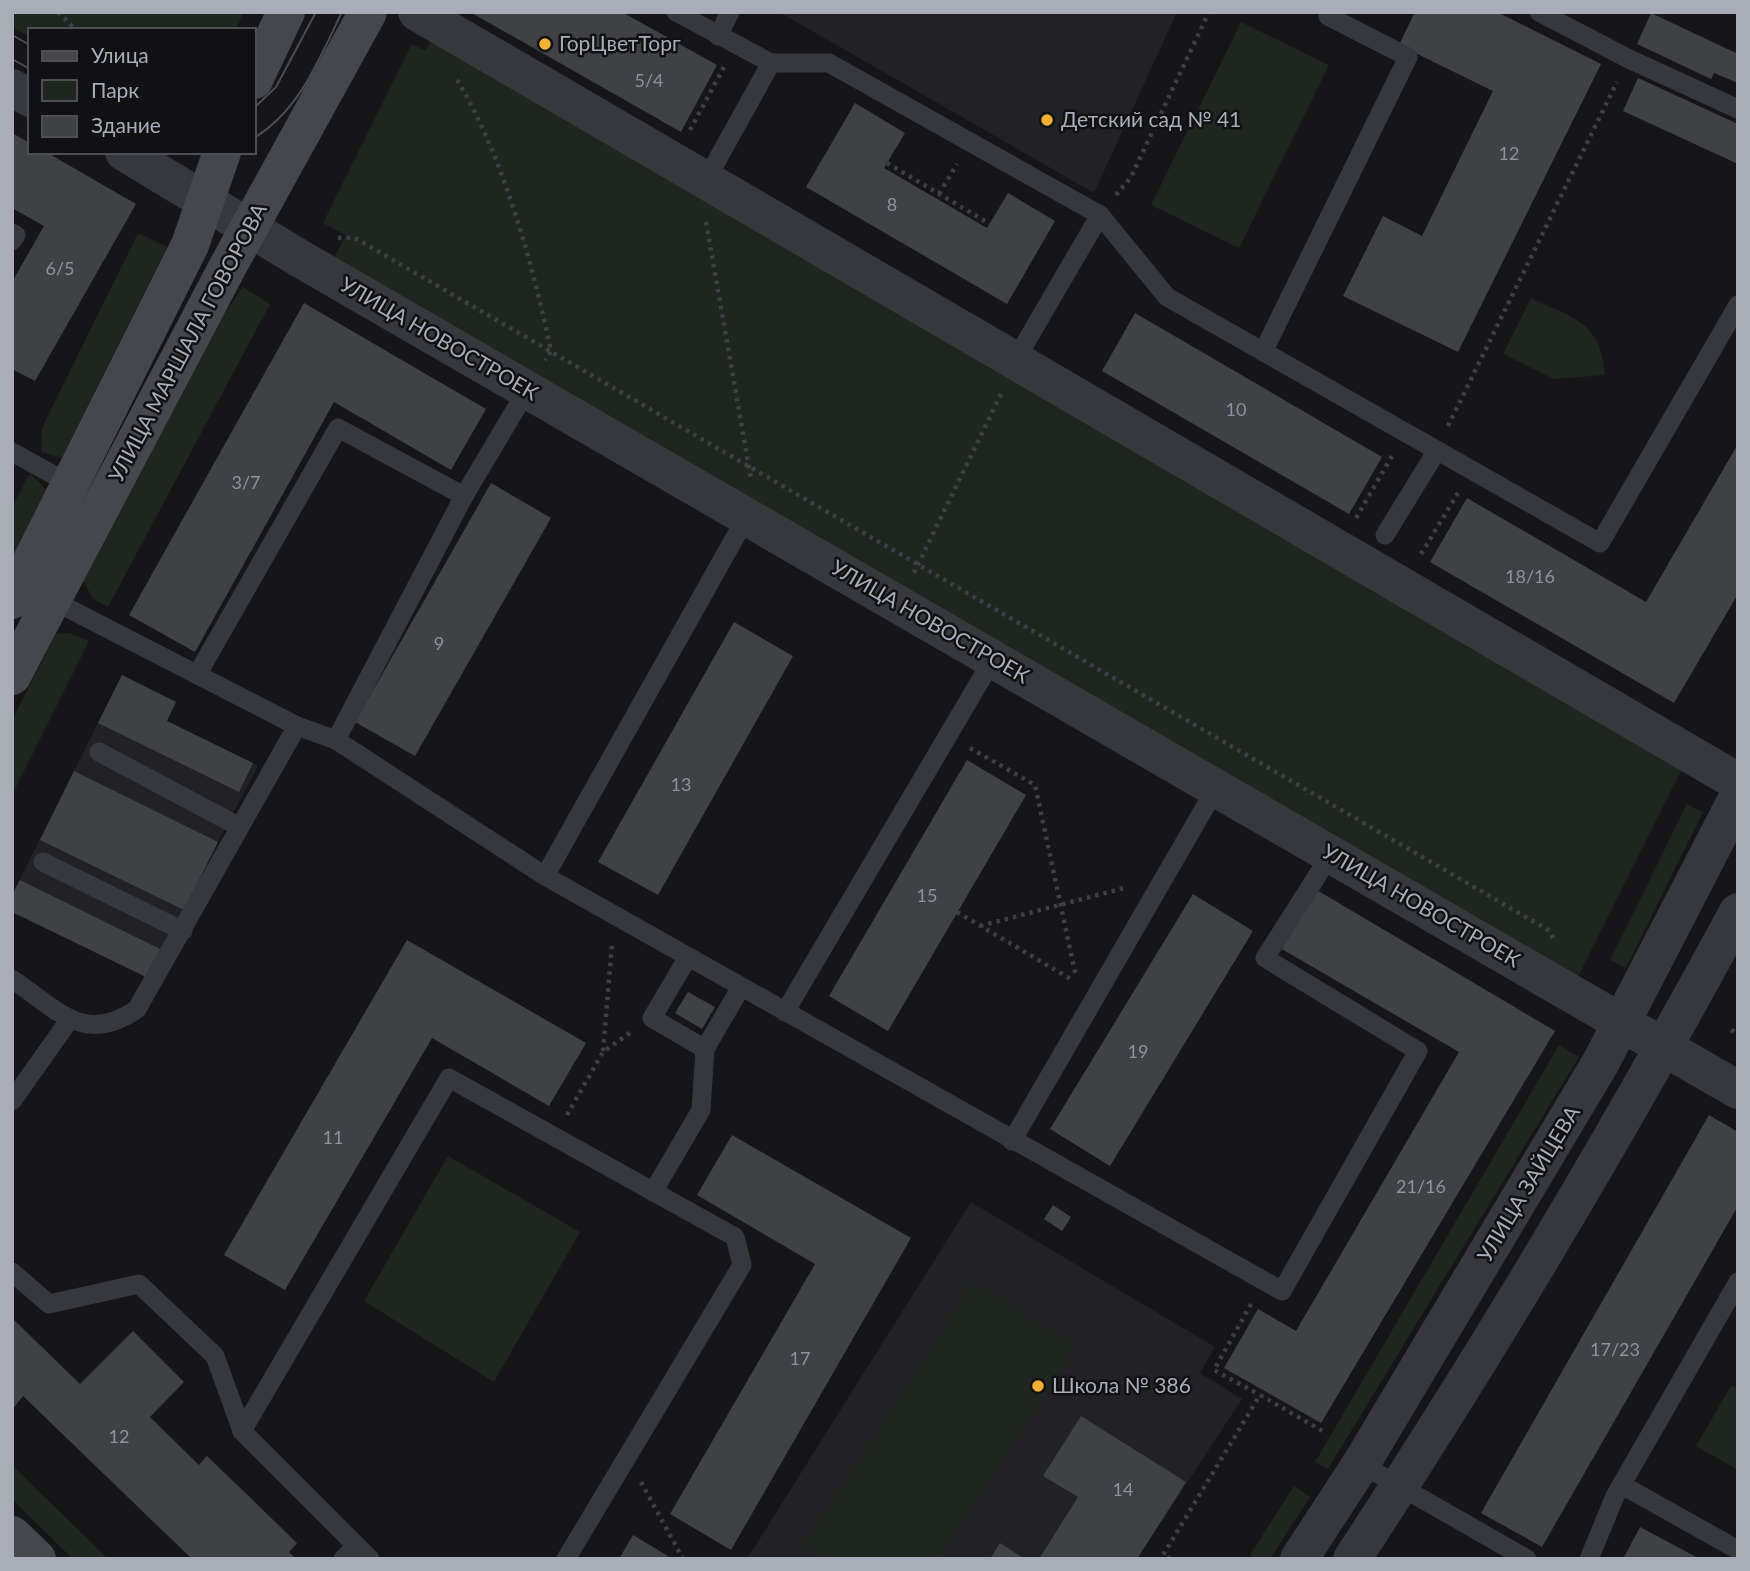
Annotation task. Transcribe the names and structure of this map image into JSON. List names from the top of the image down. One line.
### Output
{"streets":{"main road":["УЛИЦА МАРШАЛА ГОВОРОВА"],"street":["УЛИЦА НОВОСТРОЕК","УЛИЦА ЗАЙЦЕВА"]},"crossings":[["УЛИЦА НОВОСТРОЕК","УЛИЦА МАРШАЛА ГОВОРОВА"],["УЛИЦА НОВОСТРОЕК","УЛИЦА ЗАЙЦЕВА"]],"places":["ГорЦветТорг","Детский сад № 41","Школа № 386"],"house_numbers":["5/4","12","8","6/5","10","3/7","18/16","9","13","15","19","11","21/16","17/23","17","12","14"],"legend":["Улица","Парк","Здание"]}
